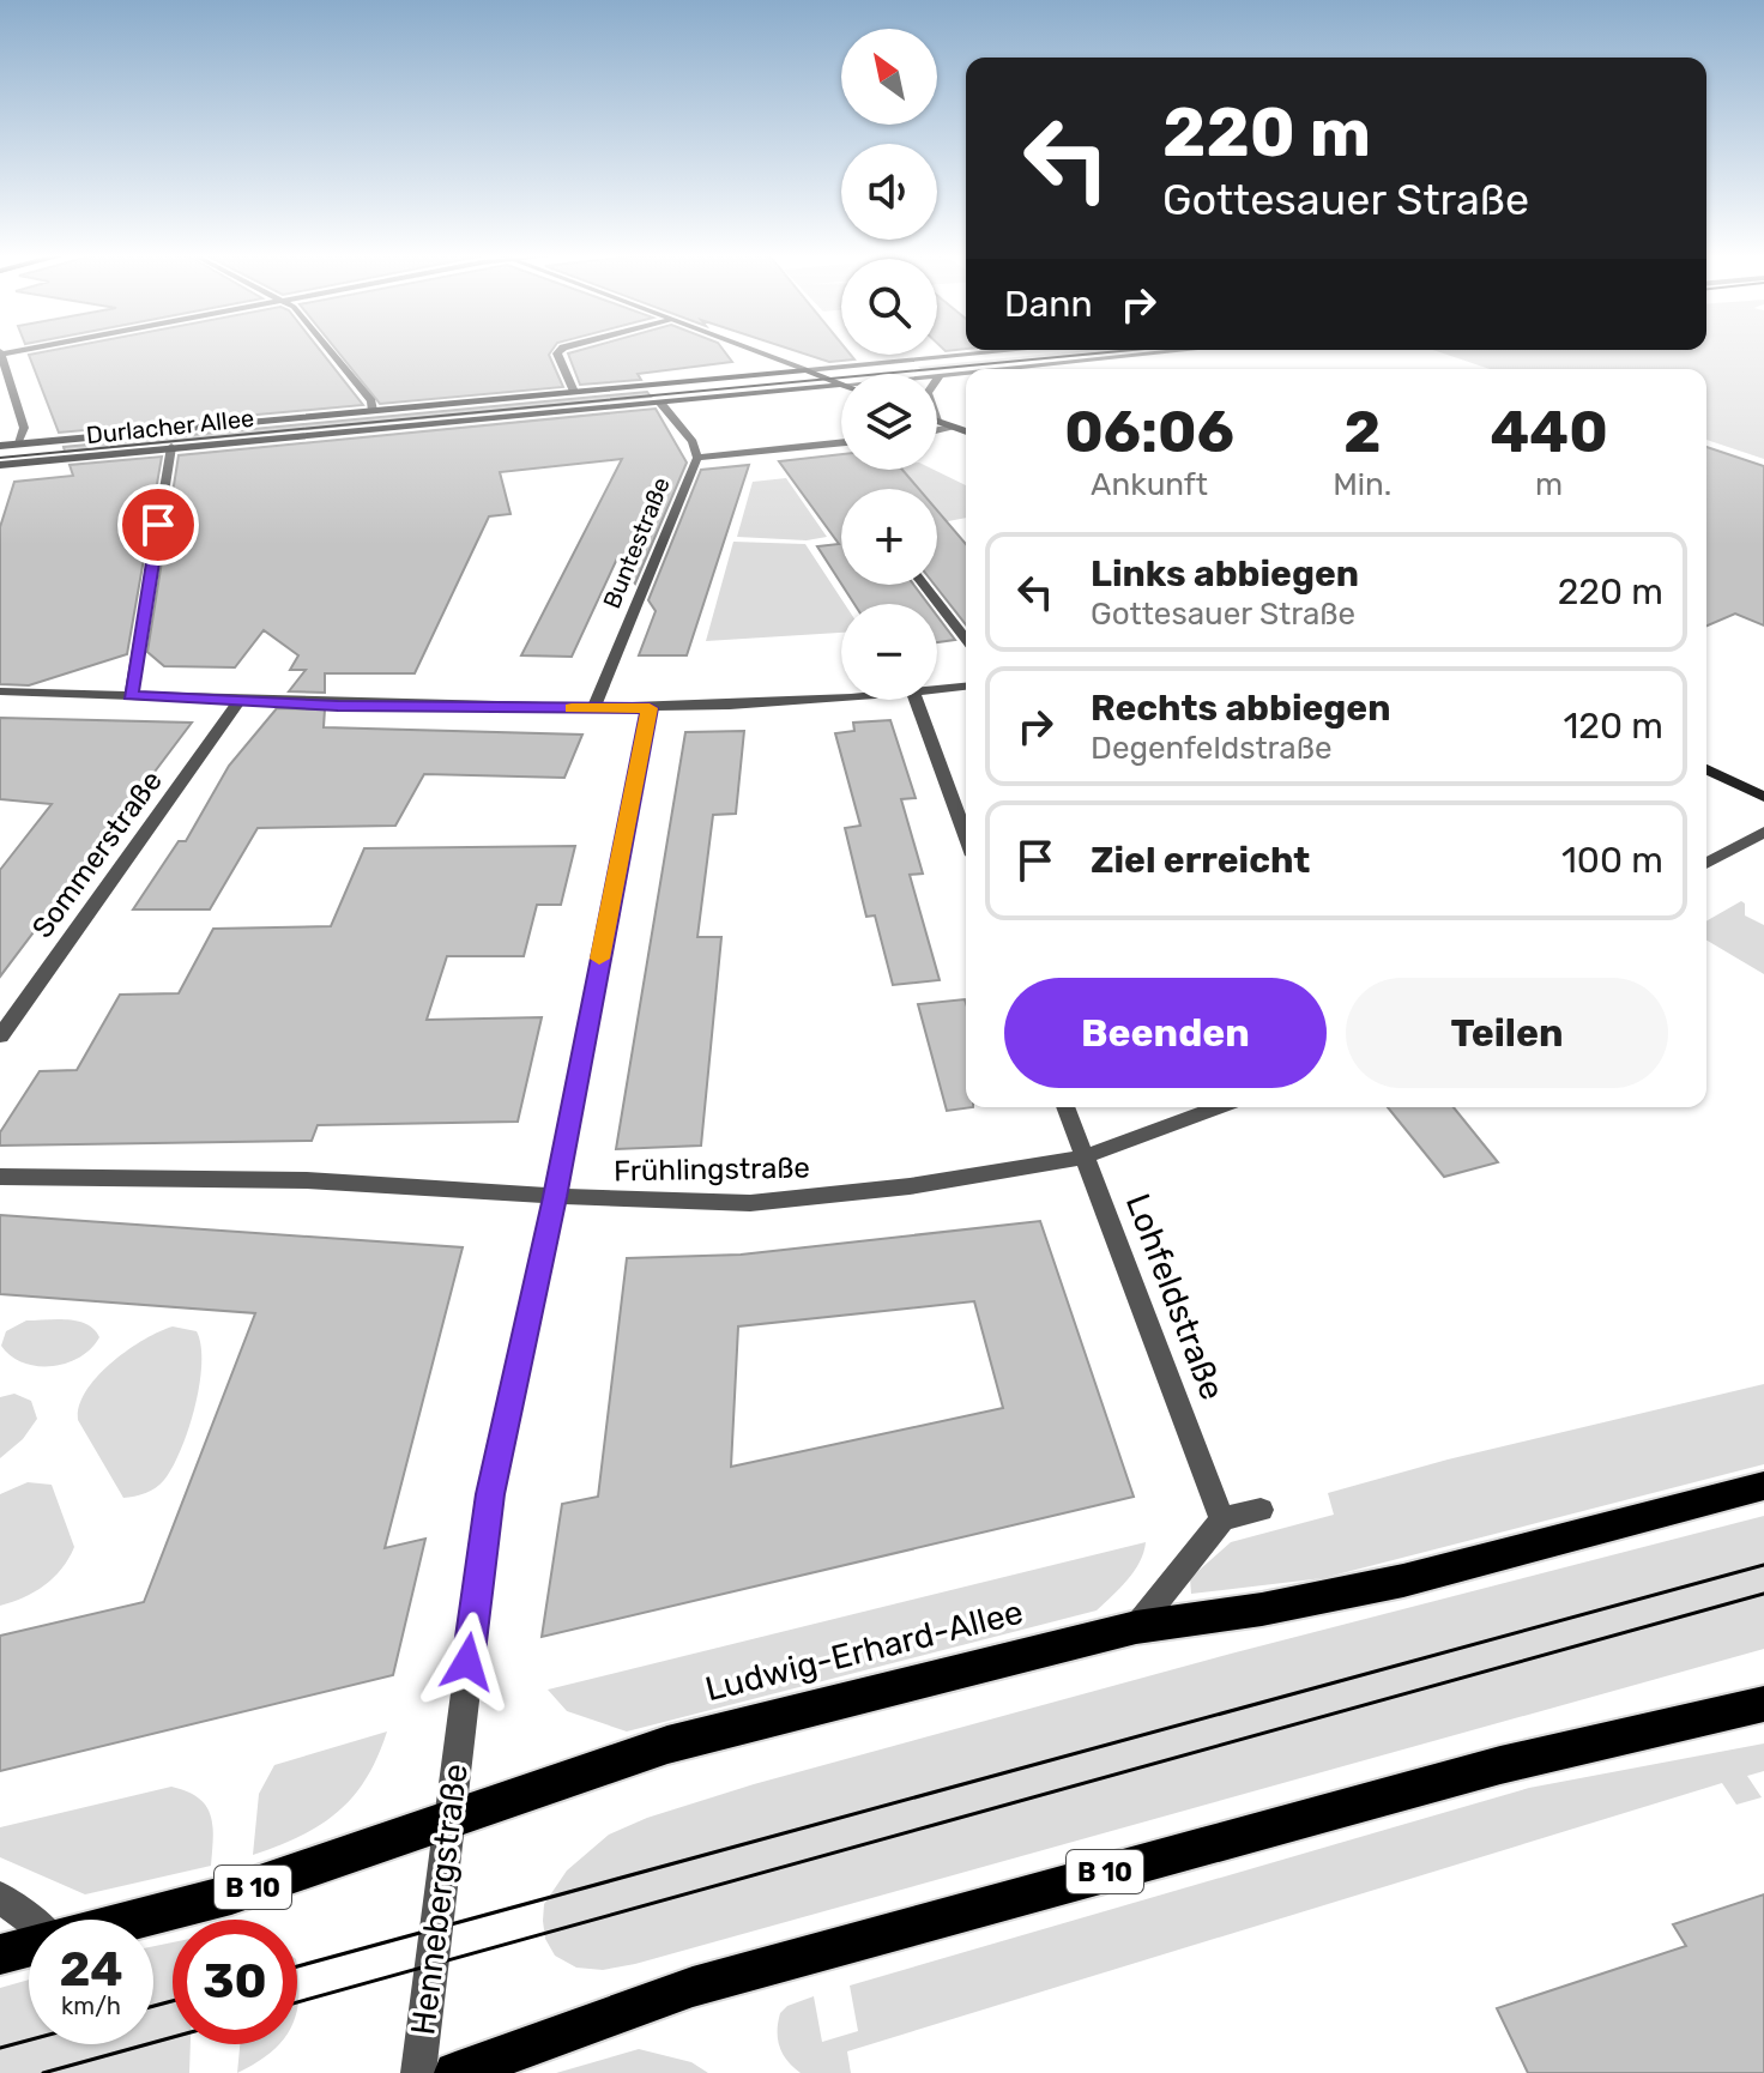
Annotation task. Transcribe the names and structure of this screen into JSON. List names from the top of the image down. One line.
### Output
{"streets":{"main road":["Durlacher Allee","Ludwig-Erhard-Allee","B 10"],"street":["Buntestraße","Sommerstraße","Frühlingstraße","Lohfeldstraße","Hennebergstraße"]},"crossings":[["Durlacher Allee","Buntestraße"],["Frühlingstraße","Lohfeldstraße"],["Frühlingstraße","Hennebergstraße"],["Ludwig-Erhard-Allee","Hennebergstraße"]],"north":"top left","page":{"map_buttons":["+","−"],"turn":["220 m","Gottesauer Straße"],"then":"Dann","eta":["06:06","Ankunft","2","Min.","440","m"],"list":[{"name":"Links abbiegen","note":"Gottesauer Straße","value":"220 m"},{"name":"Rechts abbiegen","note":"Degenfeldstraße","value":"120 m"},{"name":"Ziel erreicht","value":"100 m"}],"buttons":["Beenden","Teilen"],"speed":"24 km/h","limit":"30"}}
